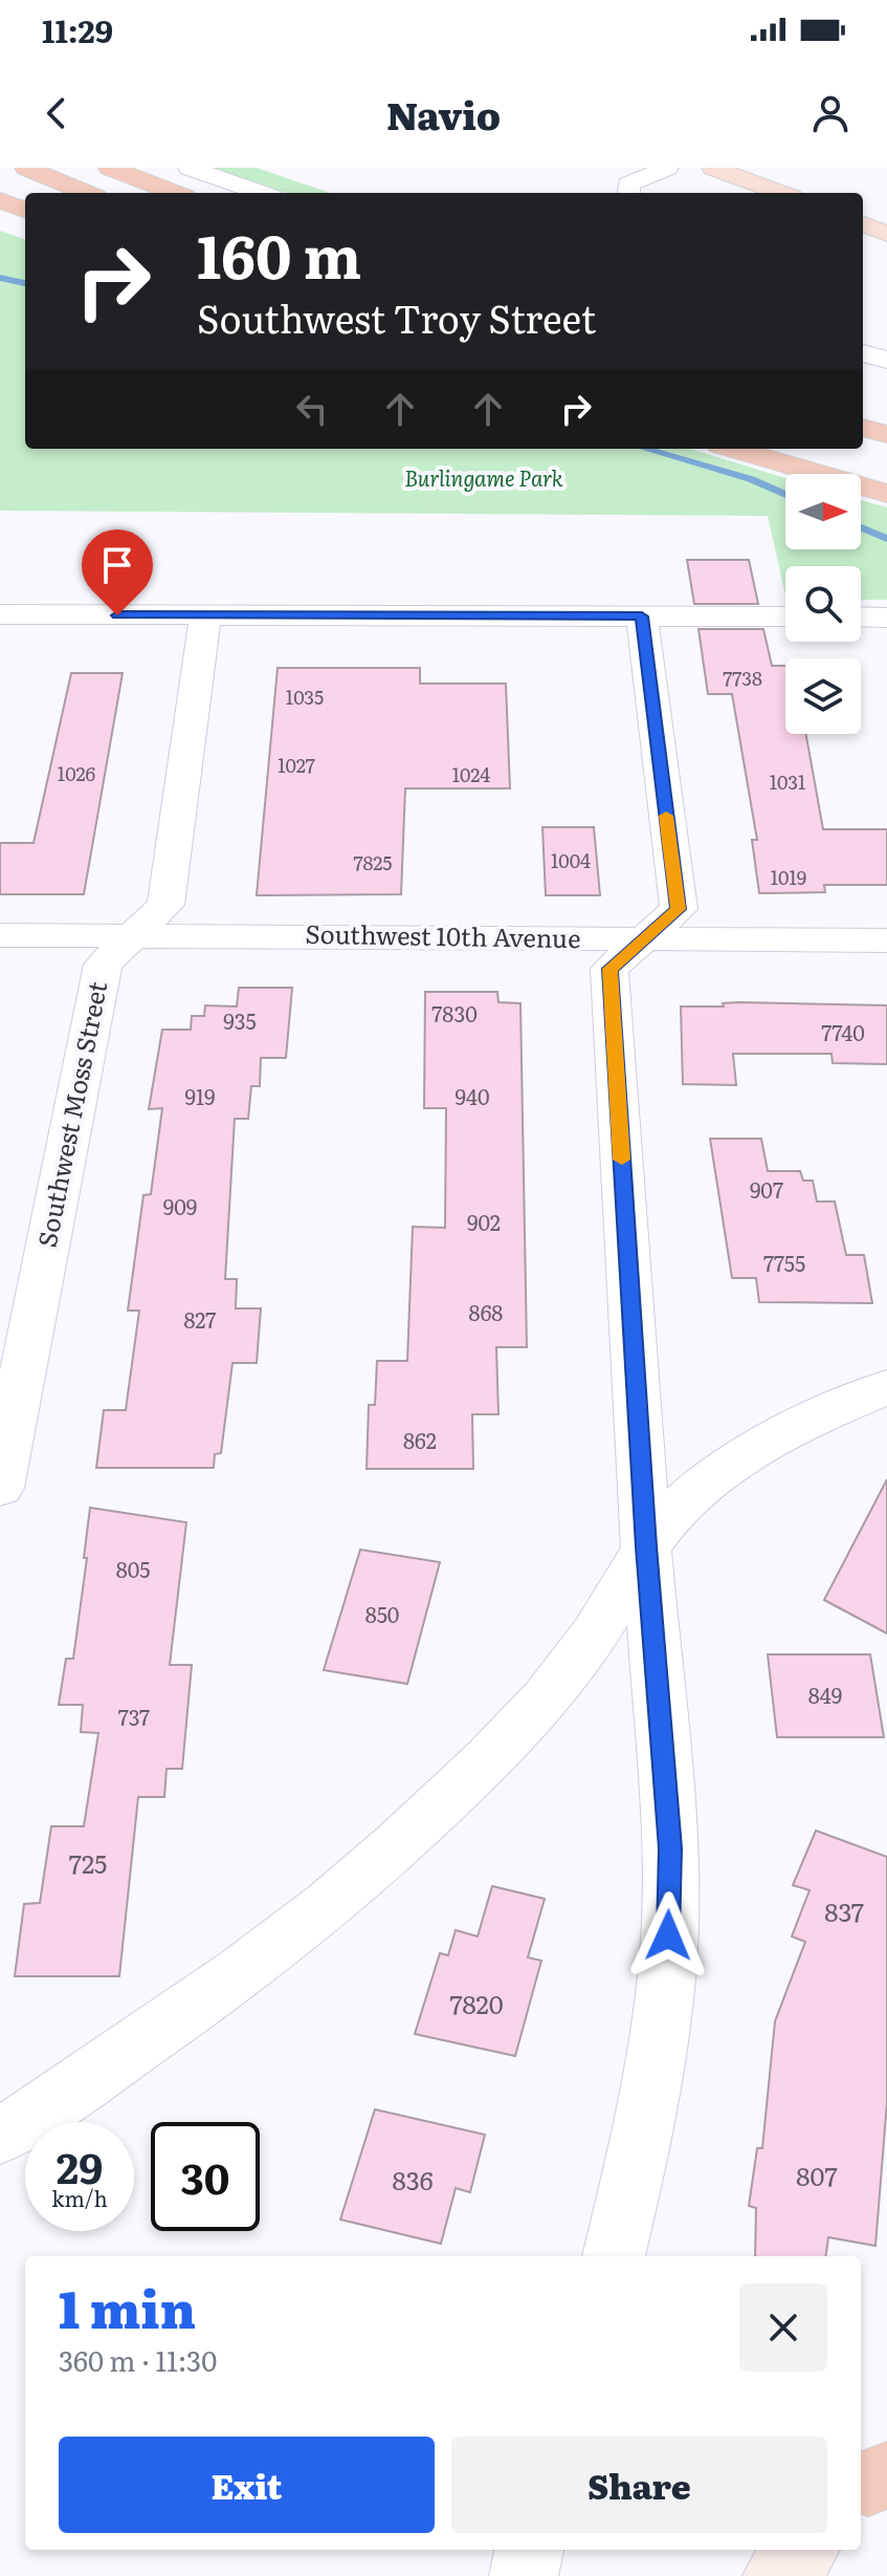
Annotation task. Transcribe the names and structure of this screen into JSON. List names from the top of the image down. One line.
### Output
{"streets":{"street":["Southwest 10th Avenue","Southwest Moss Street"]},"crossings":[["Southwest 10th Avenue","Southwest Moss Street"]],"parks":["Burlingame Park"],"house_numbers":["7738","1035","1027","1026","1024","1031","1004","7825","1019","7830","935","7740","919","940","907","909","902","7755","868","827","862","805","850","849","737","725","837","7820","807","836"],"north":"right","page":{"status":"11:29","header":"Navio","turn":["160 m","Southwest Troy Street"],"speed":"29 km/h","limit":"30","heading":["1 min","360 m · 11:30"],"buttons":["Exit","Share"]}}
